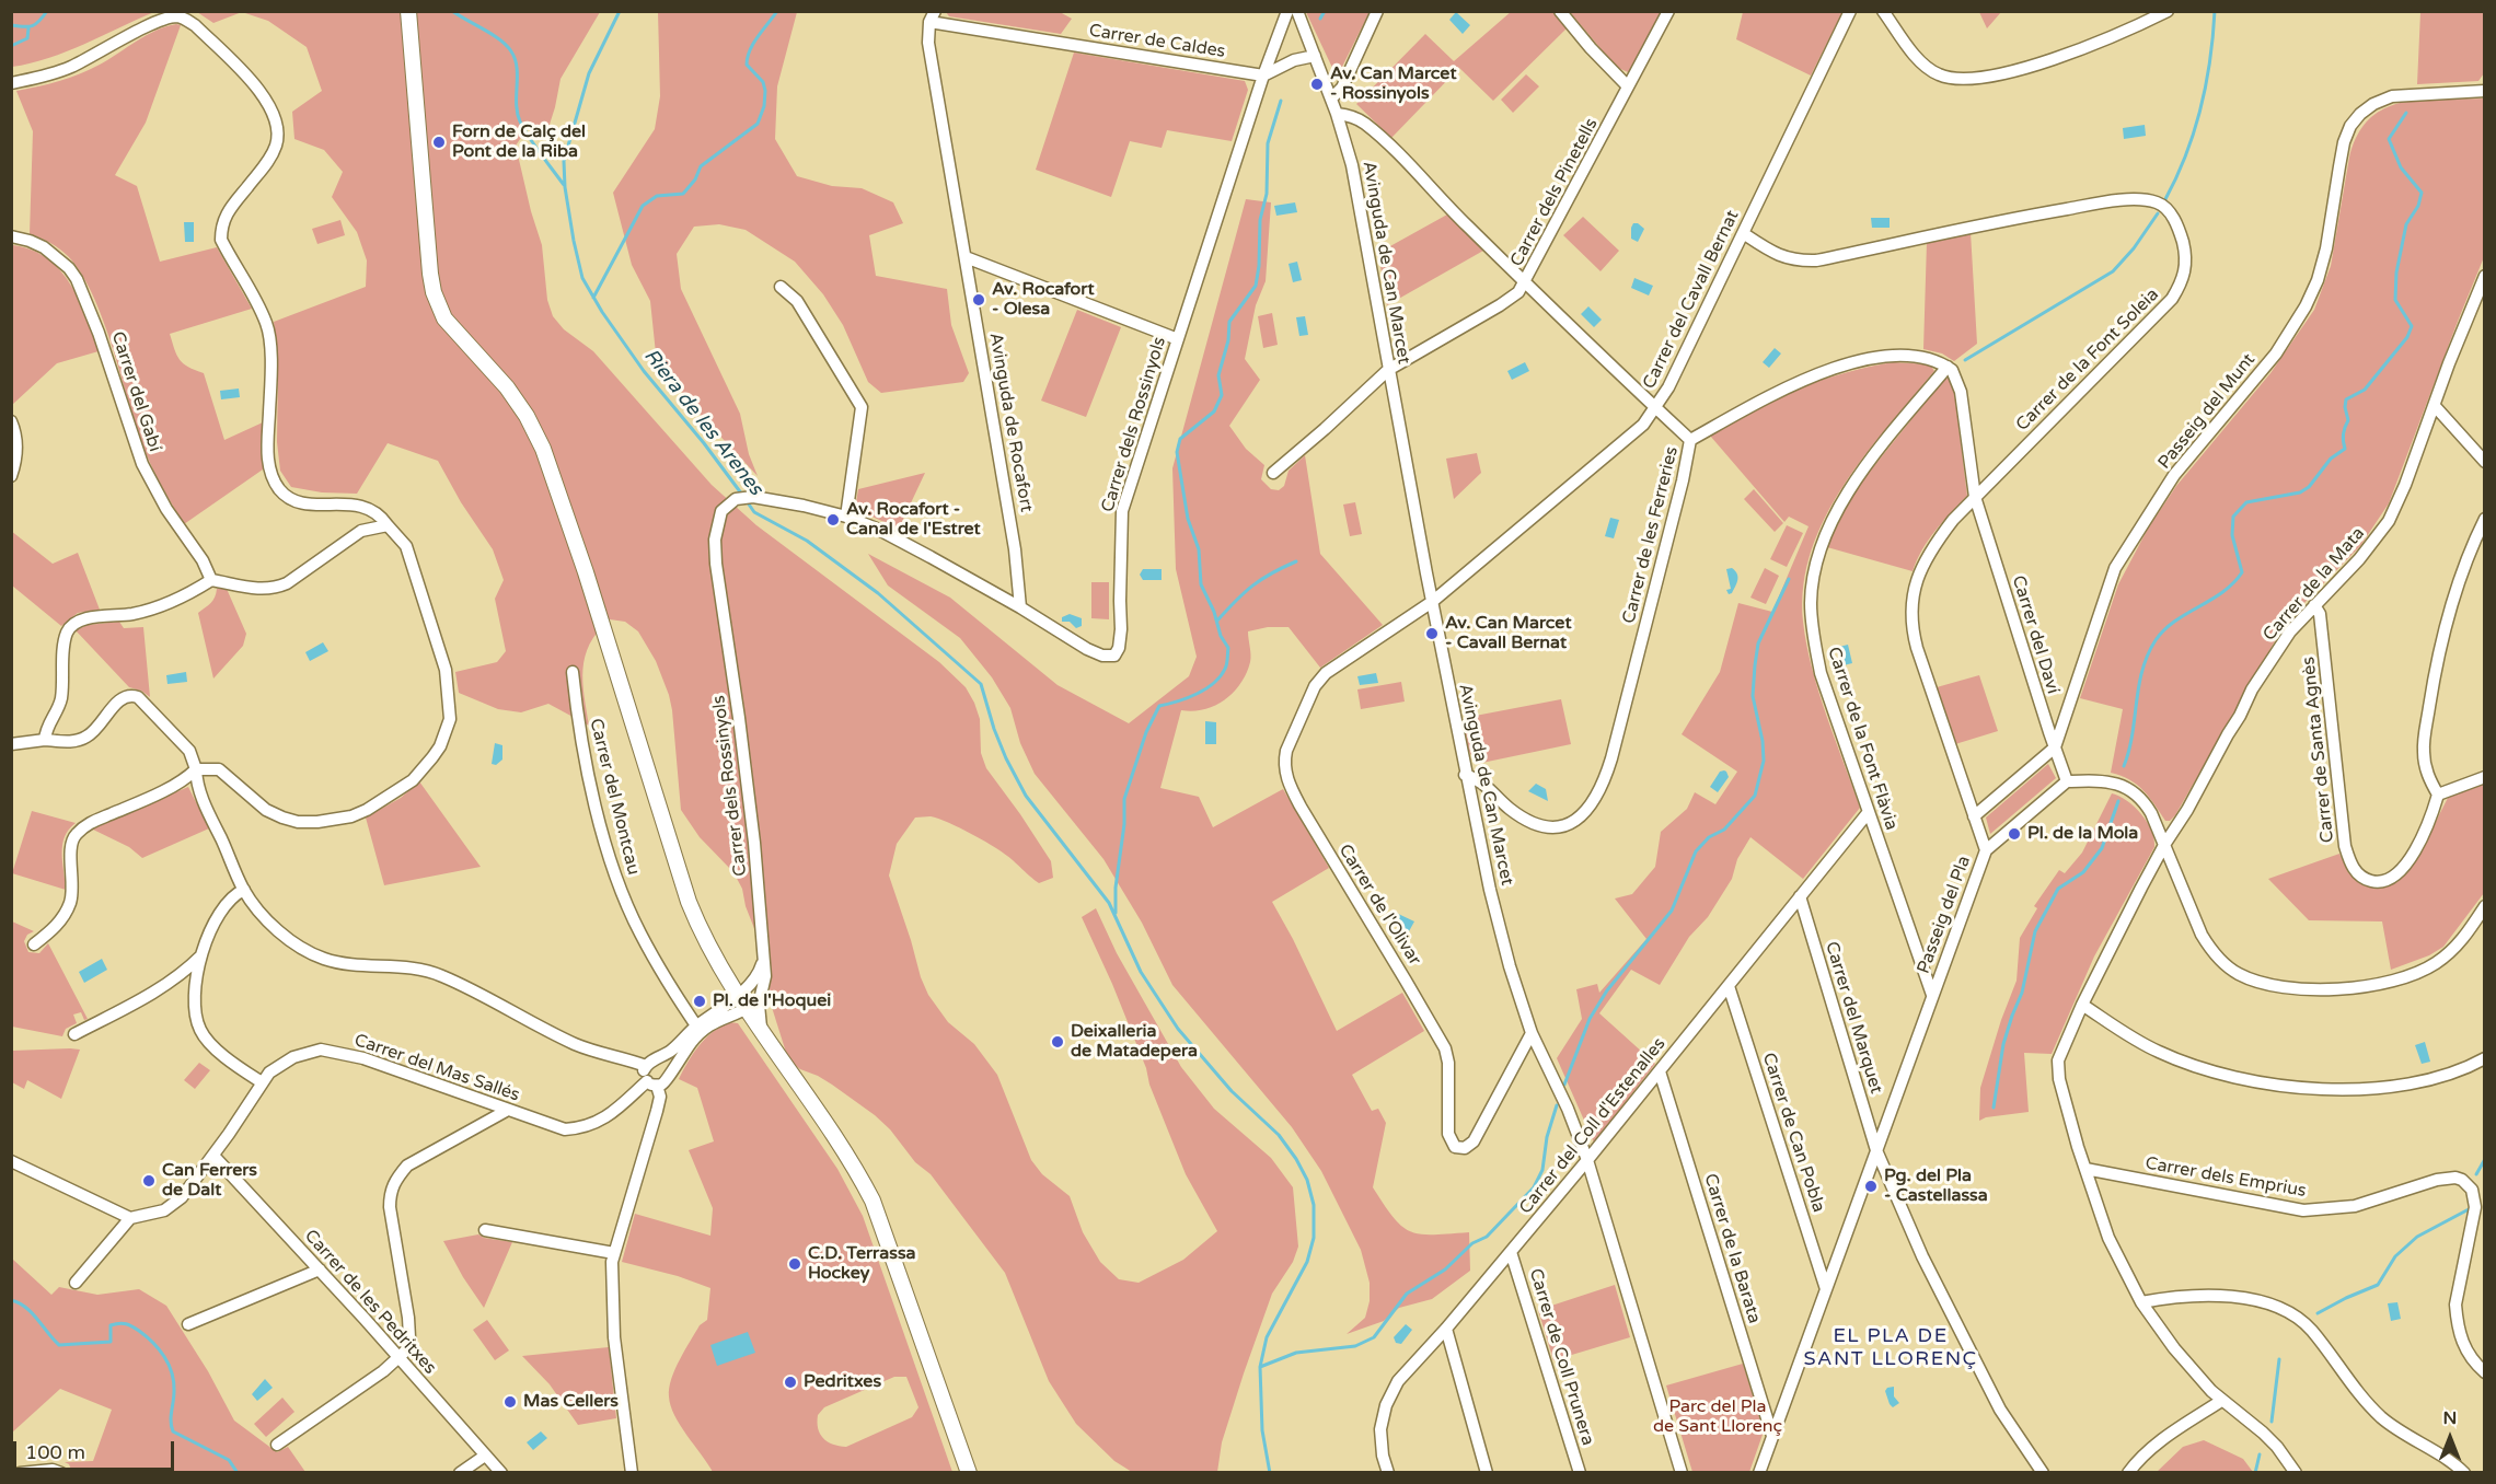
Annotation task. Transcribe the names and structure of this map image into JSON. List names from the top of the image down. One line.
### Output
{"streets":{"street":["Carrer de Caldes","Carrer dels Pinetells","Avinguda de Can Marcet","Carrer del Cavall Bernat","Carrer de la Font Soleia","Carrer del Gabí","Passeig del Munt","Avinguda de Rocafort","Carrer dels Rossinyols","Carrer de les Ferreries","Carrer de la Mata","Carrer del Daví","Carrer de la Font Flàvia","Carrer de Santa Agnès","Carrer del Montcau","Carrer de l'Olivar","Passeig del Pla","Carrer del Marquet","Carrer del Mas Sallés","Carrer del Coll d'Estenalles","Carrer de Can Pobla","Carrer dels Emprius","Carrer de la Barata","Carrer de les Pedritxes","Carrer de Coll Prunera"]},"crossings":[["Carrer de Caldes","Avinguda de Rocafort"],["Carrer de Caldes","Carrer dels Rossinyols"],["Carrer dels Pinetells","Avinguda de Can Marcet"],["Carrer dels Pinetells","Carrer de les Ferreries"],["Avinguda de Can Marcet","Carrer del Cavall Bernat"],["Avinguda de Can Marcet","Carrer de les Ferreries"],["Avinguda de Can Marcet","Carrer de l'Olivar"],["Avinguda de Can Marcet","Carrer del Coll d'Estenalles"],["Carrer del Cavall Bernat","Carrer de la Font Soleia"],["Carrer del Cavall Bernat","Carrer de les Ferreries"],["Carrer del Cavall Bernat","Carrer de l'Olivar"],["Carrer de la Font Soleia","Carrer del Daví"],["Carrer de la Font Soleia","Passeig del Pla"],["Passeig del Munt","Carrer del Daví"],["Avinguda de Rocafort","Carrer dels Rossinyols"],["Carrer de la Mata","Carrer de Santa Agnès"],["Carrer de la Mata","Carrer dels Emprius"],["Carrer del Daví","Carrer de la Font Flàvia"],["Carrer del Daví","Passeig del Pla"],["Carrer de la Font Flàvia","Passeig del Pla"],["Carrer de la Font Flàvia","Carrer del Coll d'Estenalles"],["Passeig del Pla","Carrer del Marquet"],["Passeig del Pla","Carrer de Can Pobla"],["Passeig del Pla","Carrer de la Barata"],["Carrer del Marquet","Carrer del Coll d'Estenalles"],["Carrer del Mas Sallés","Carrer de les Pedritxes"],["Carrer del Coll d'Estenalles","Carrer de Can Pobla"],["Carrer del Coll d'Estenalles","Carrer de la Barata"],["Carrer del Coll d'Estenalles","Carrer de Coll Prunera"]],"districts":["EL PLA DE SANT LLORENÇ"],"water":["Riera de les Arenes"],"parks":["Parc del Pla de Sant Llorenç"],"places":["Av. Can Marcet - Rossinyols","Forn de Calç del Pont de la Riba","Av. Rocafort - Olesa","Av. Rocafort - Canal de l'Estret","Av. Can Marcet - Cavall Bernat","Pl. de la Mola","Pl. de l'Hoquei","Deixalleria de Matadepera","Can Ferrers de Dalt","Pg. del Pla - Castellassa","C.D. Terrassa Hockey","Pedritxes","Mas Cellers"],"scale_bar":"100 m","north":"top"}
